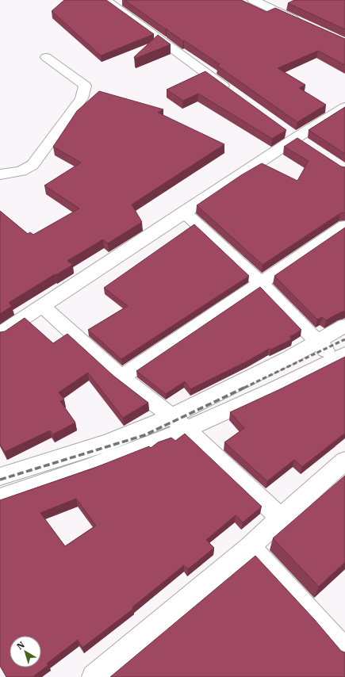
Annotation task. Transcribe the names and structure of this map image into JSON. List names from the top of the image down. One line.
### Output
{"north":"top left"}
